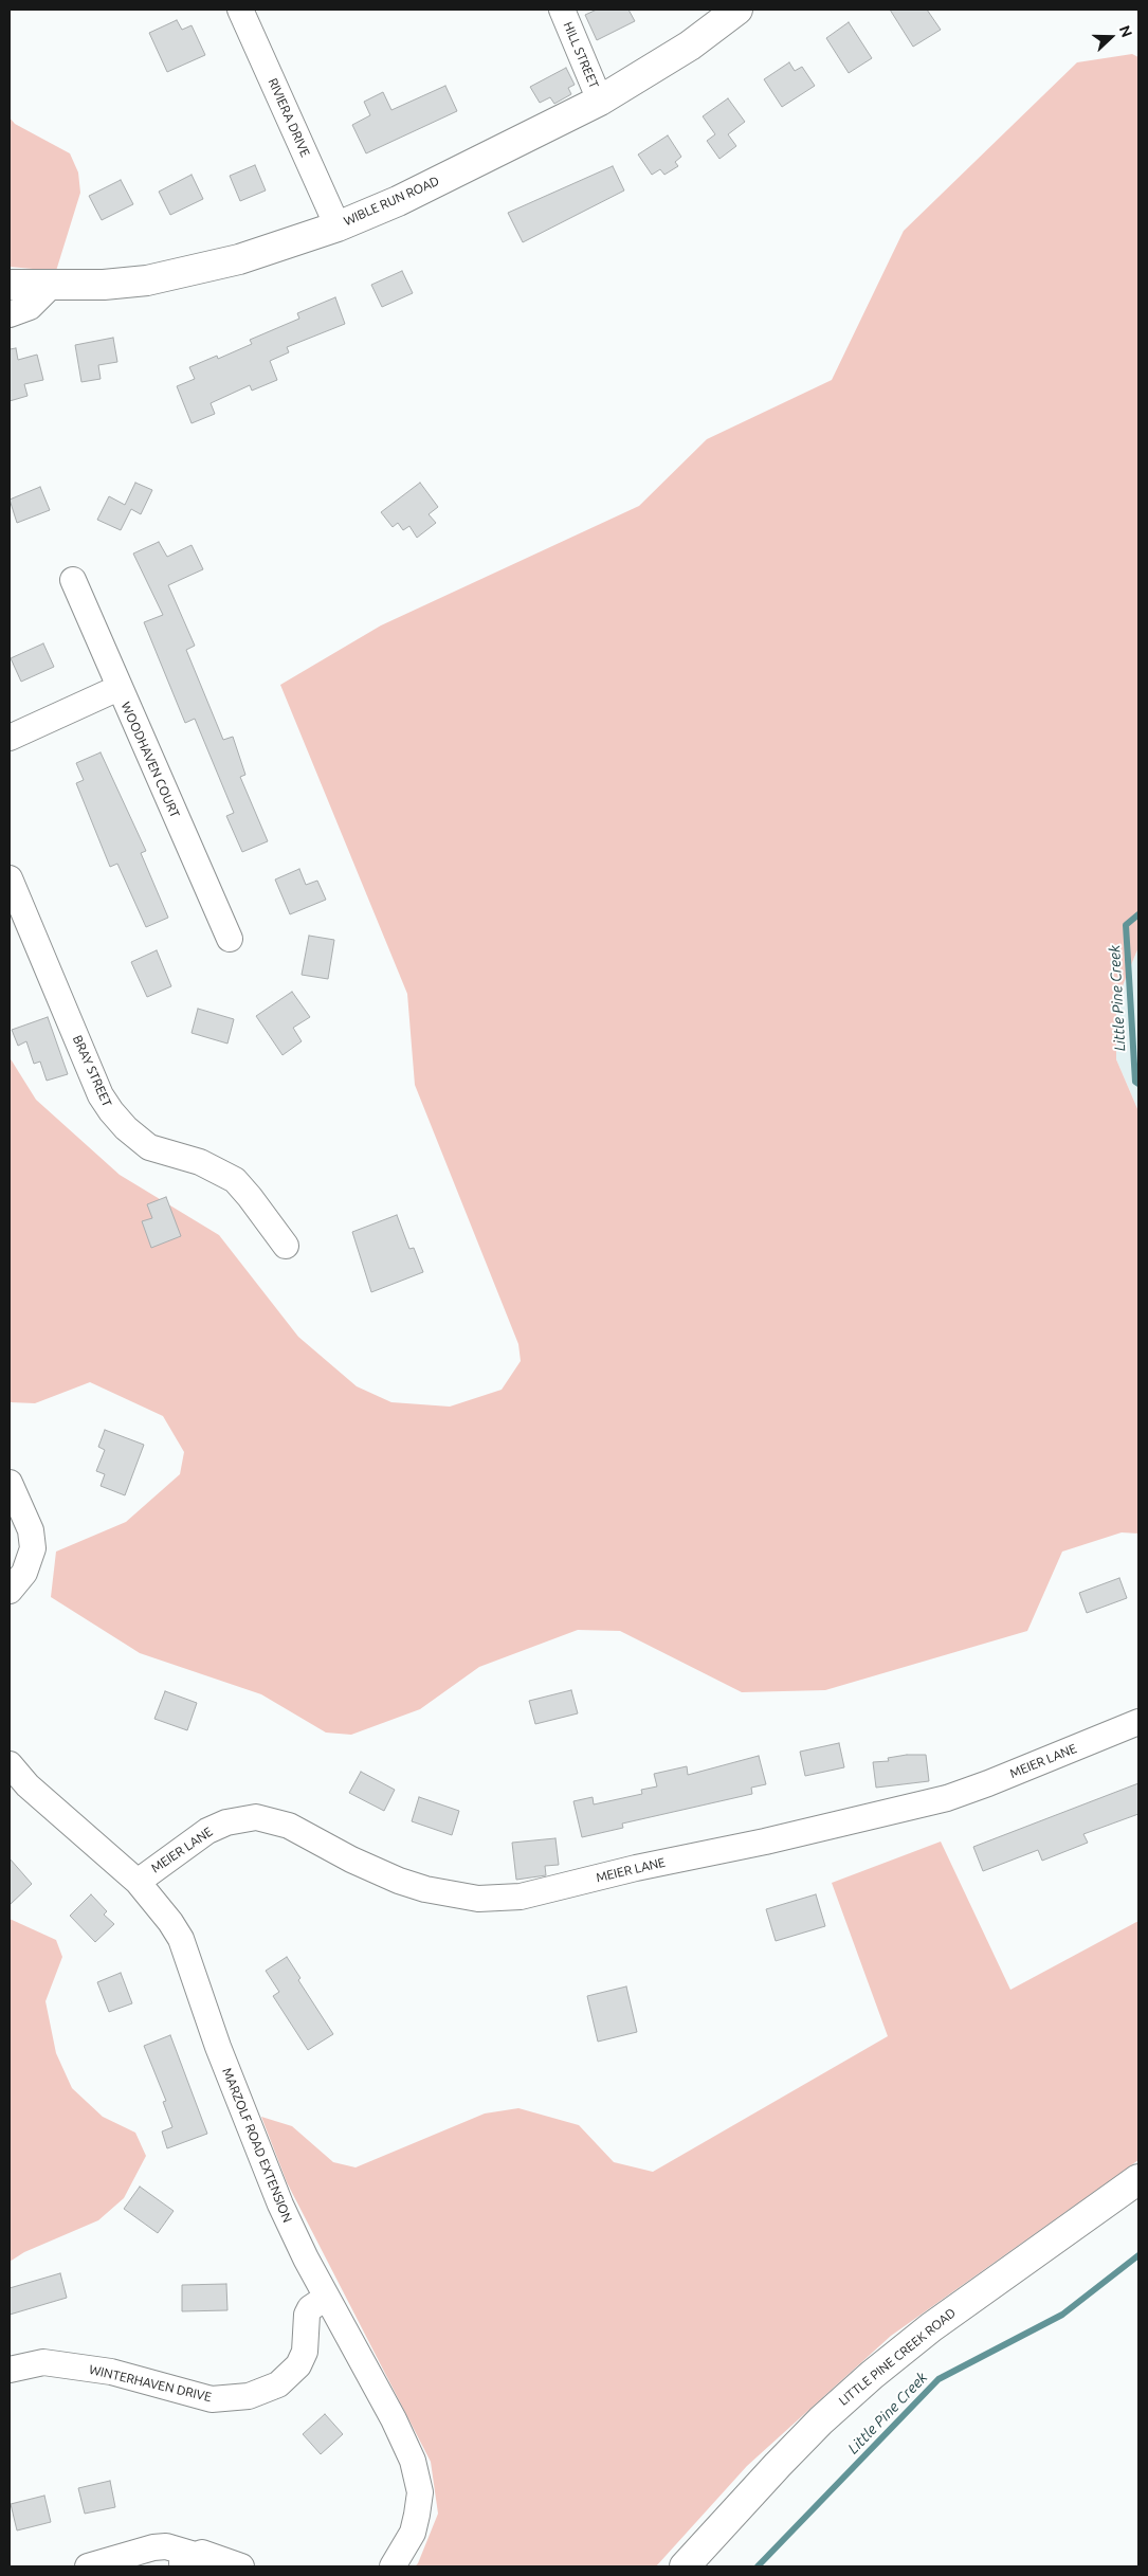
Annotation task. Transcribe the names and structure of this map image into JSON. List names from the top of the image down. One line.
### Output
{"streets":{"street":["HILL STREET","RIVIERA DRIVE","WIBLE RUN ROAD","WOODHAVEN COURT","BRAY STREET","MEIER LANE","MARZOLF ROAD EXTENSION","LITTLE PINE CREEK ROAD","WINTERHAVEN DRIVE"]},"crossings":[["HILL STREET","WIBLE RUN ROAD"],["RIVIERA DRIVE","WIBLE RUN ROAD"],["MEIER LANE","MARZOLF ROAD EXTENSION"],["MARZOLF ROAD EXTENSION","WINTERHAVEN DRIVE"]],"water":["Little Pine Creek"],"north":"right"}
